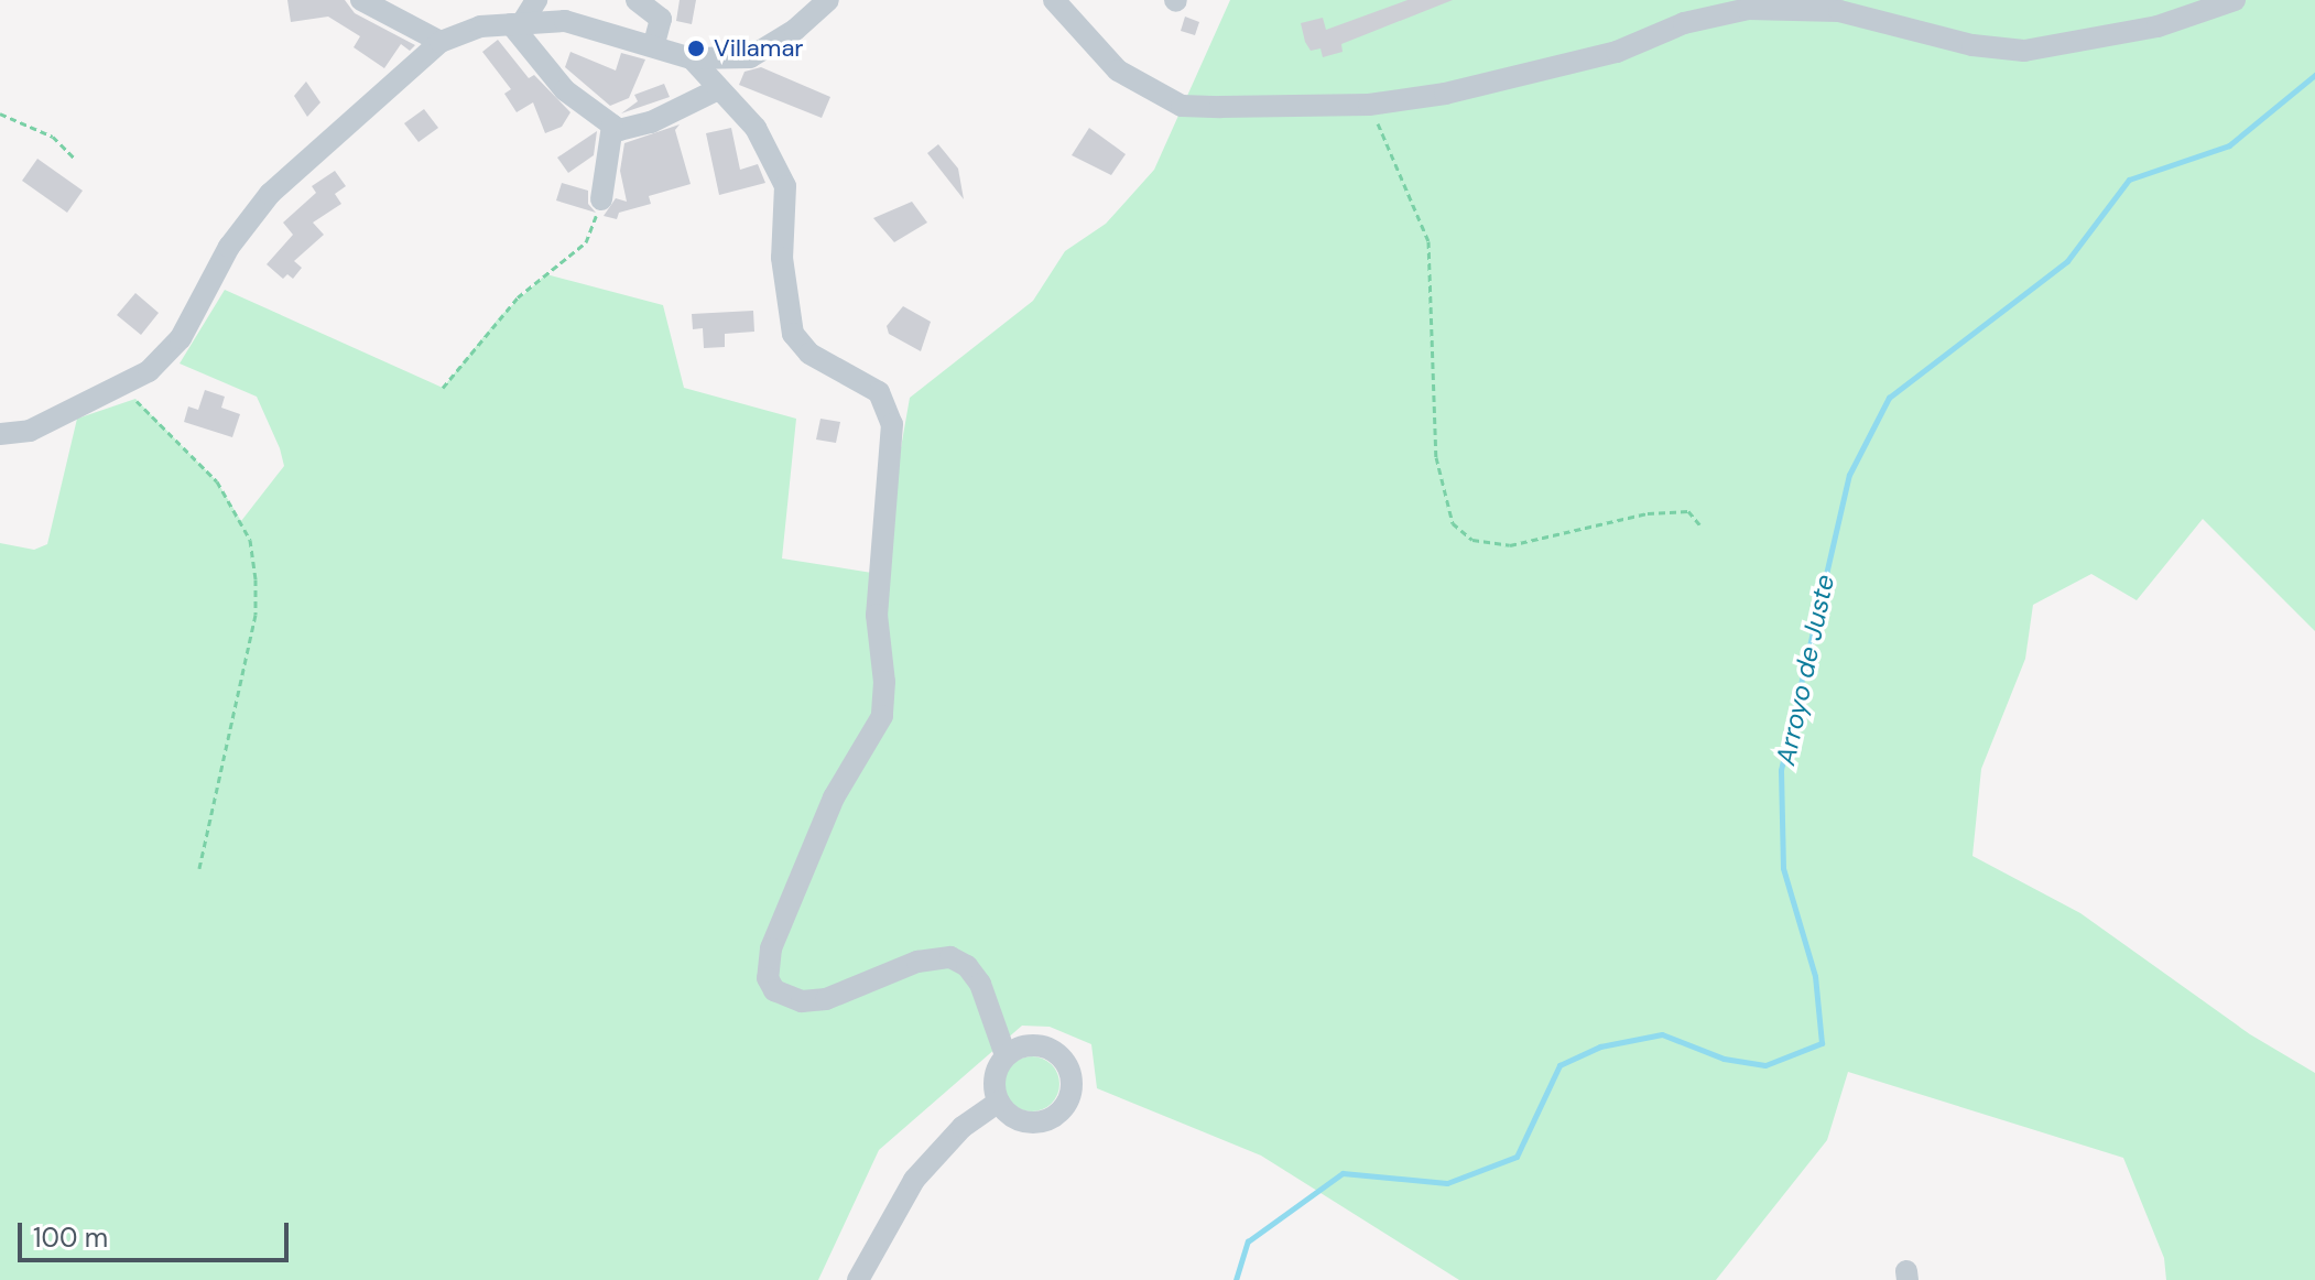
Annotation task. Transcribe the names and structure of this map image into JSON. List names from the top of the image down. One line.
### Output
{"water":["Arroyo de Juste"],"places":["Villamar"],"scale_bar":"100 m"}
